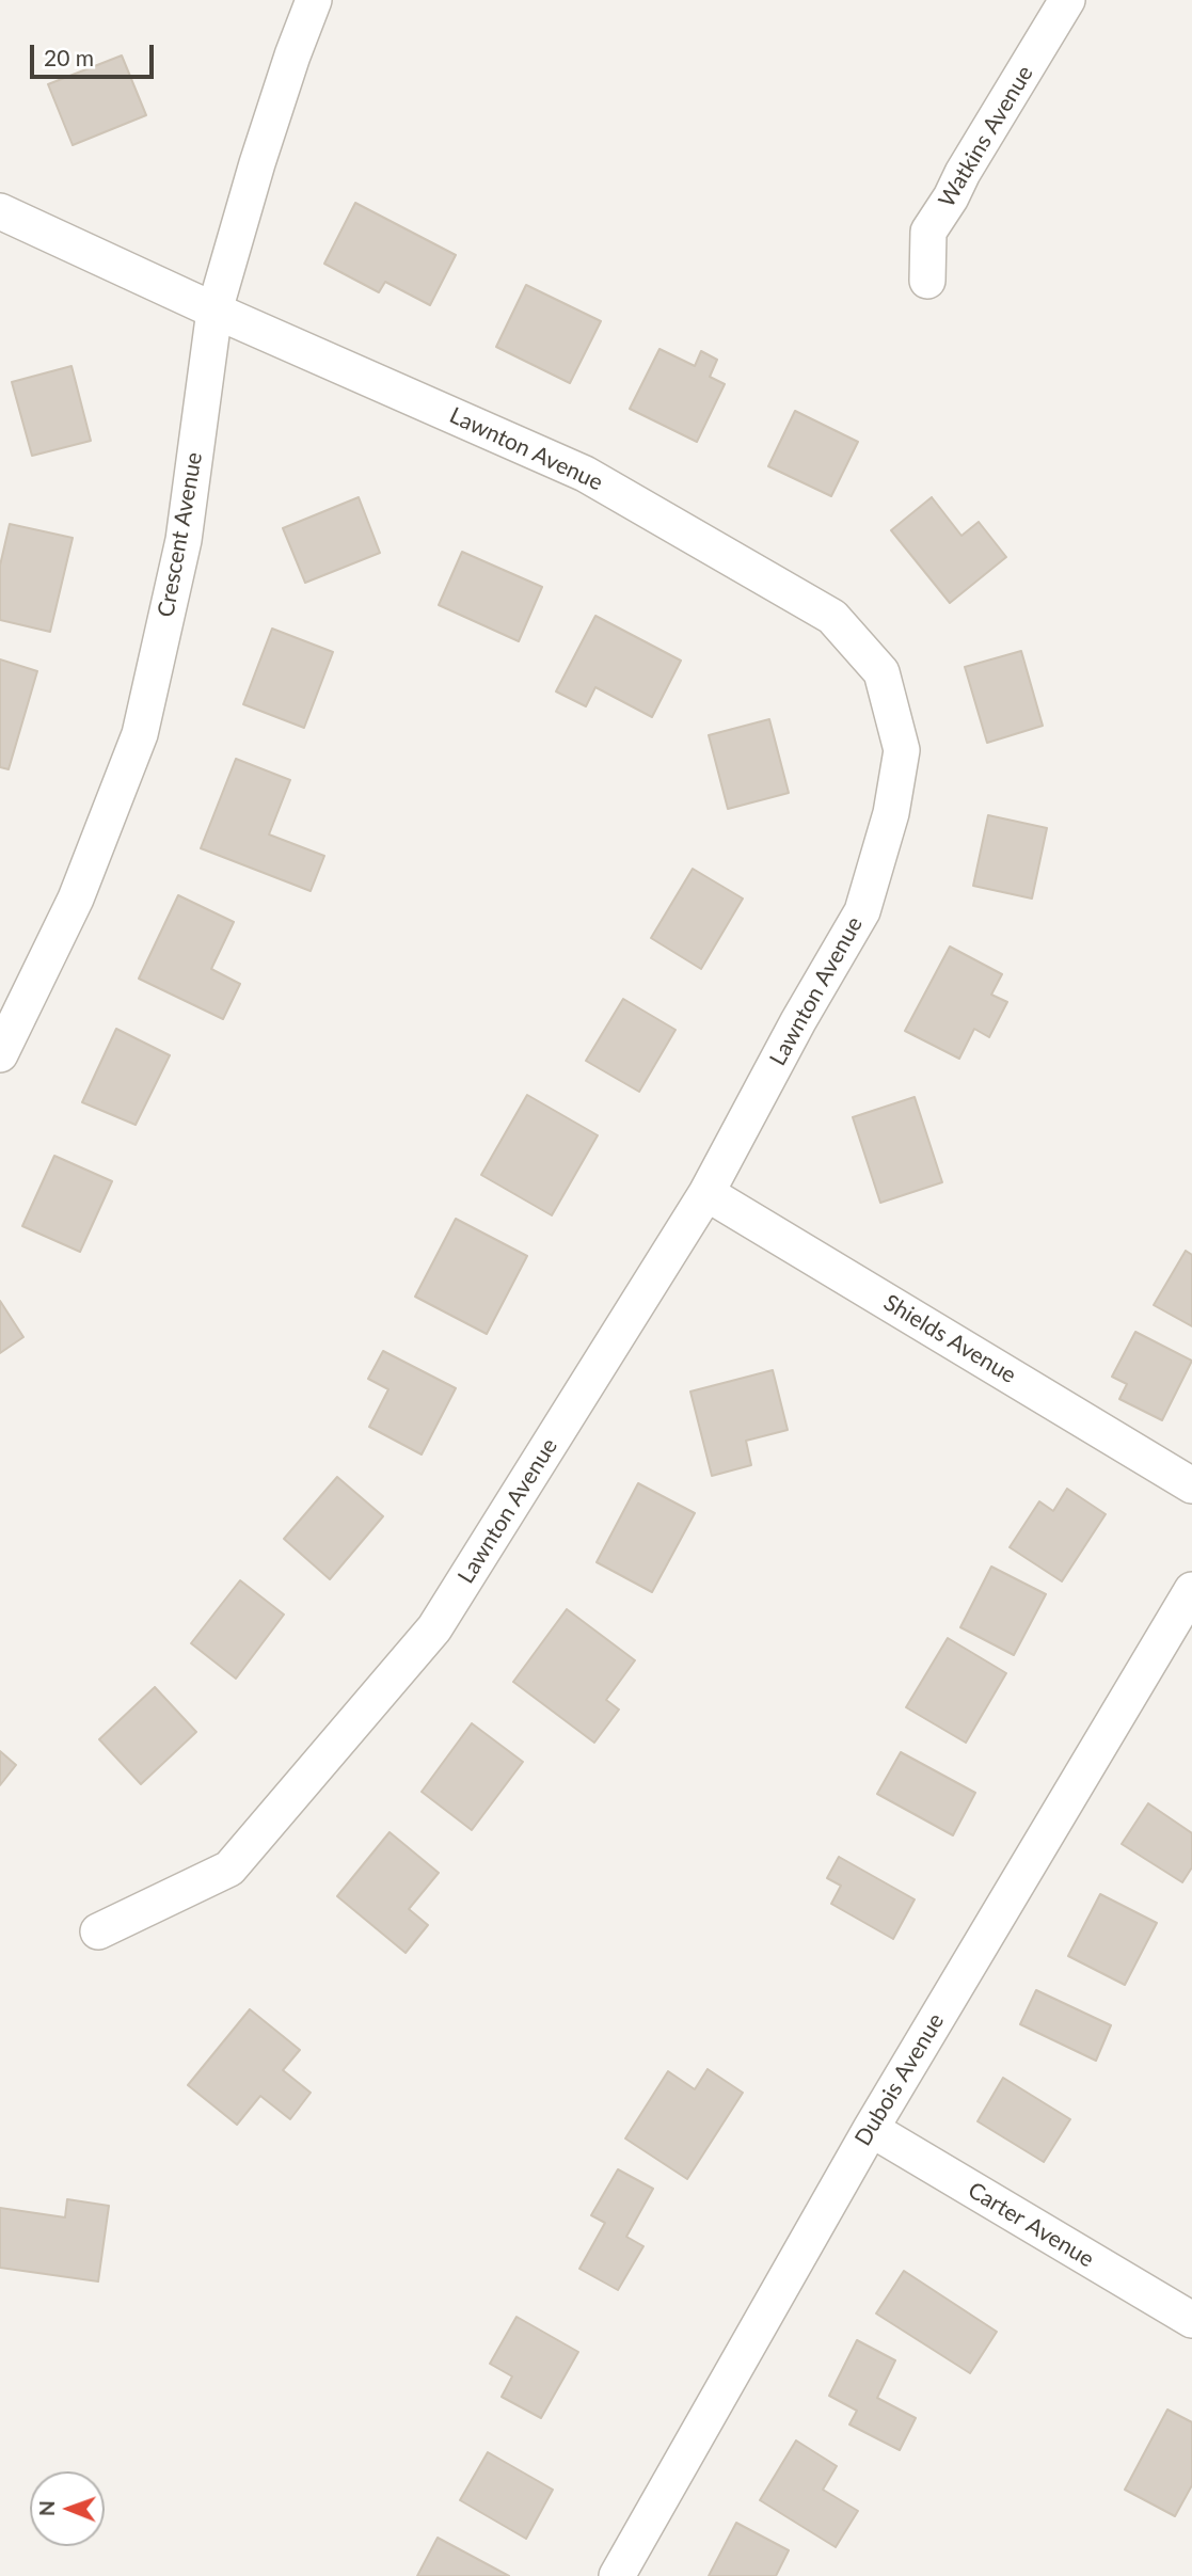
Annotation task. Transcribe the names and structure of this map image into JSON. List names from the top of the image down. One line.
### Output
{"streets":{"street":["Watkins Avenue","Lawnton Avenue","Crescent Avenue","Shields Avenue","Dubois Avenue","Carter Avenue"]},"crossings":[["Lawnton Avenue","Crescent Avenue"],["Lawnton Avenue","Shields Avenue"],["Dubois Avenue","Carter Avenue"]],"scale_bar":"20 m","north":"left"}
